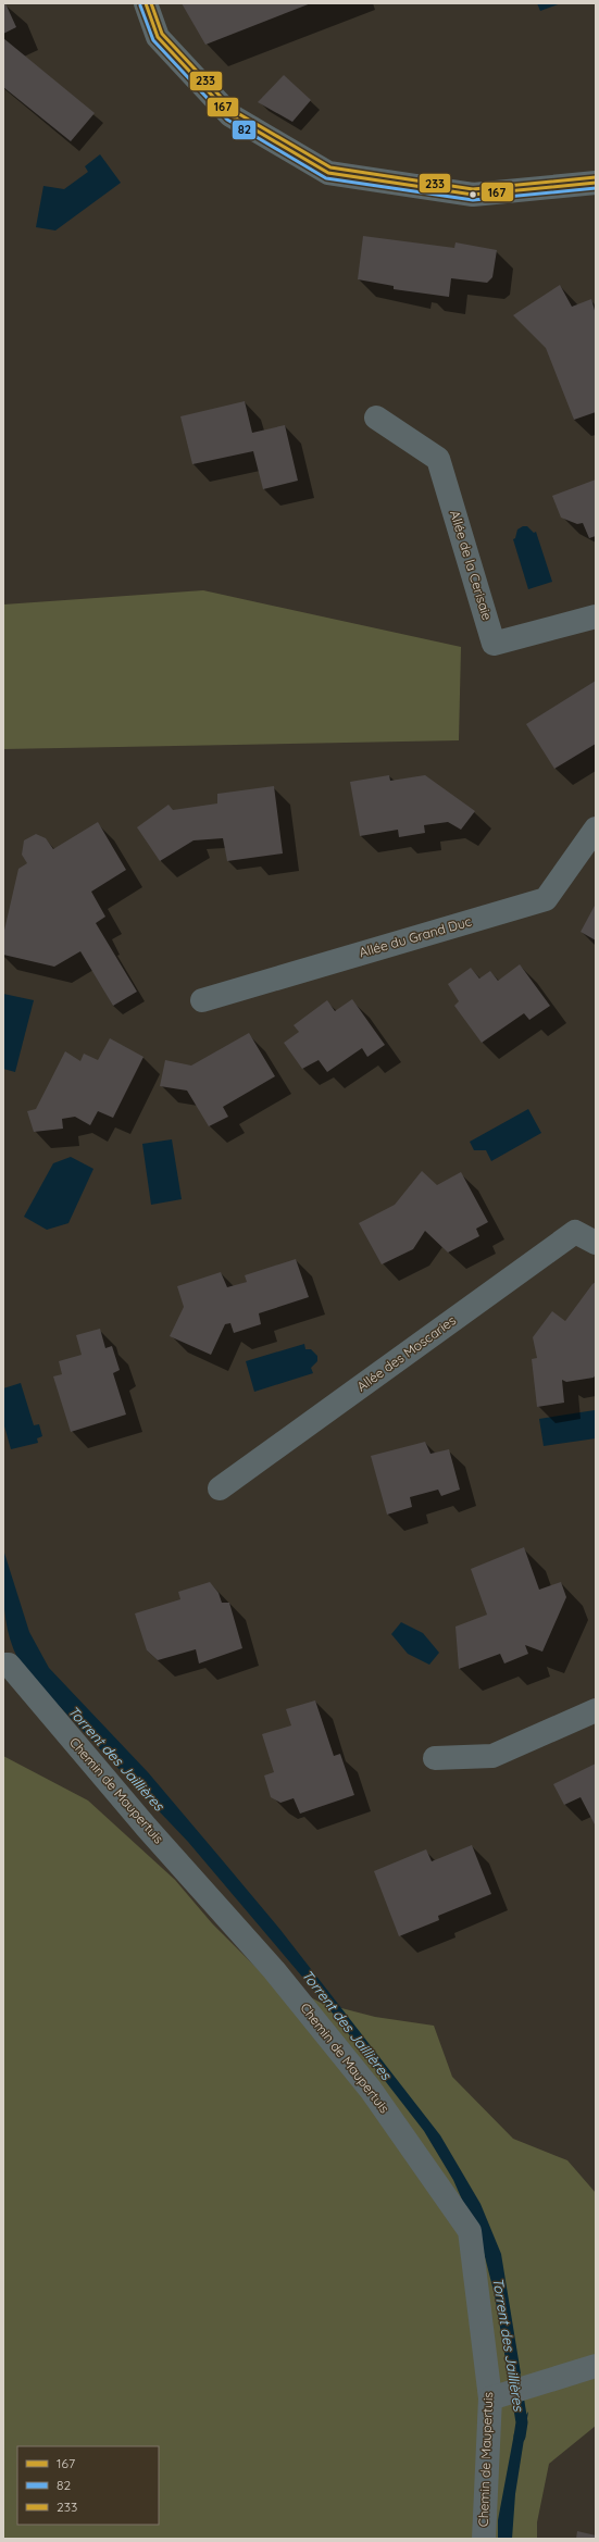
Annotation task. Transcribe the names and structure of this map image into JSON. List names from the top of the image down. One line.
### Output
{"streets":{"street":["Allée de la Cerisaie","Allée du Grand Duc","Allée des Moscaries","Chemin de Maupertuis"]},"water":["Torrent des Jaillières"],"lines":["transit line 167","transit line 233","transit line 82"],"legend":["167","82","233"]}
